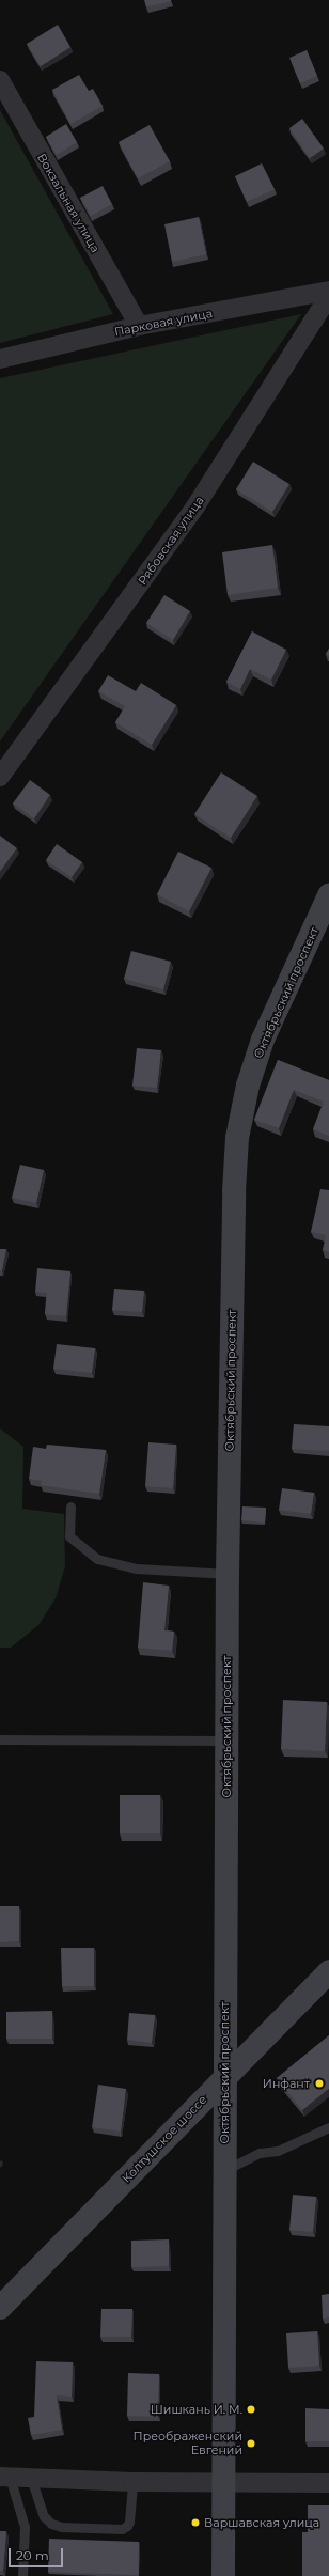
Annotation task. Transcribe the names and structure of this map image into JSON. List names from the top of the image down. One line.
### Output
{"streets":{"street":["Вокзальная улица","Парковая улица","Рябовская улица","Октябрьский проспект","Колтушское шоссе"]},"crossings":[["Вокзальная улица","Парковая улица"],["Октябрьский проспект","Колтушское шоссе"]],"places":["Инфант","Шишкань И. М.","Преображенский Евгений","Варшавская улица"],"scale_bar":"20 m"}
